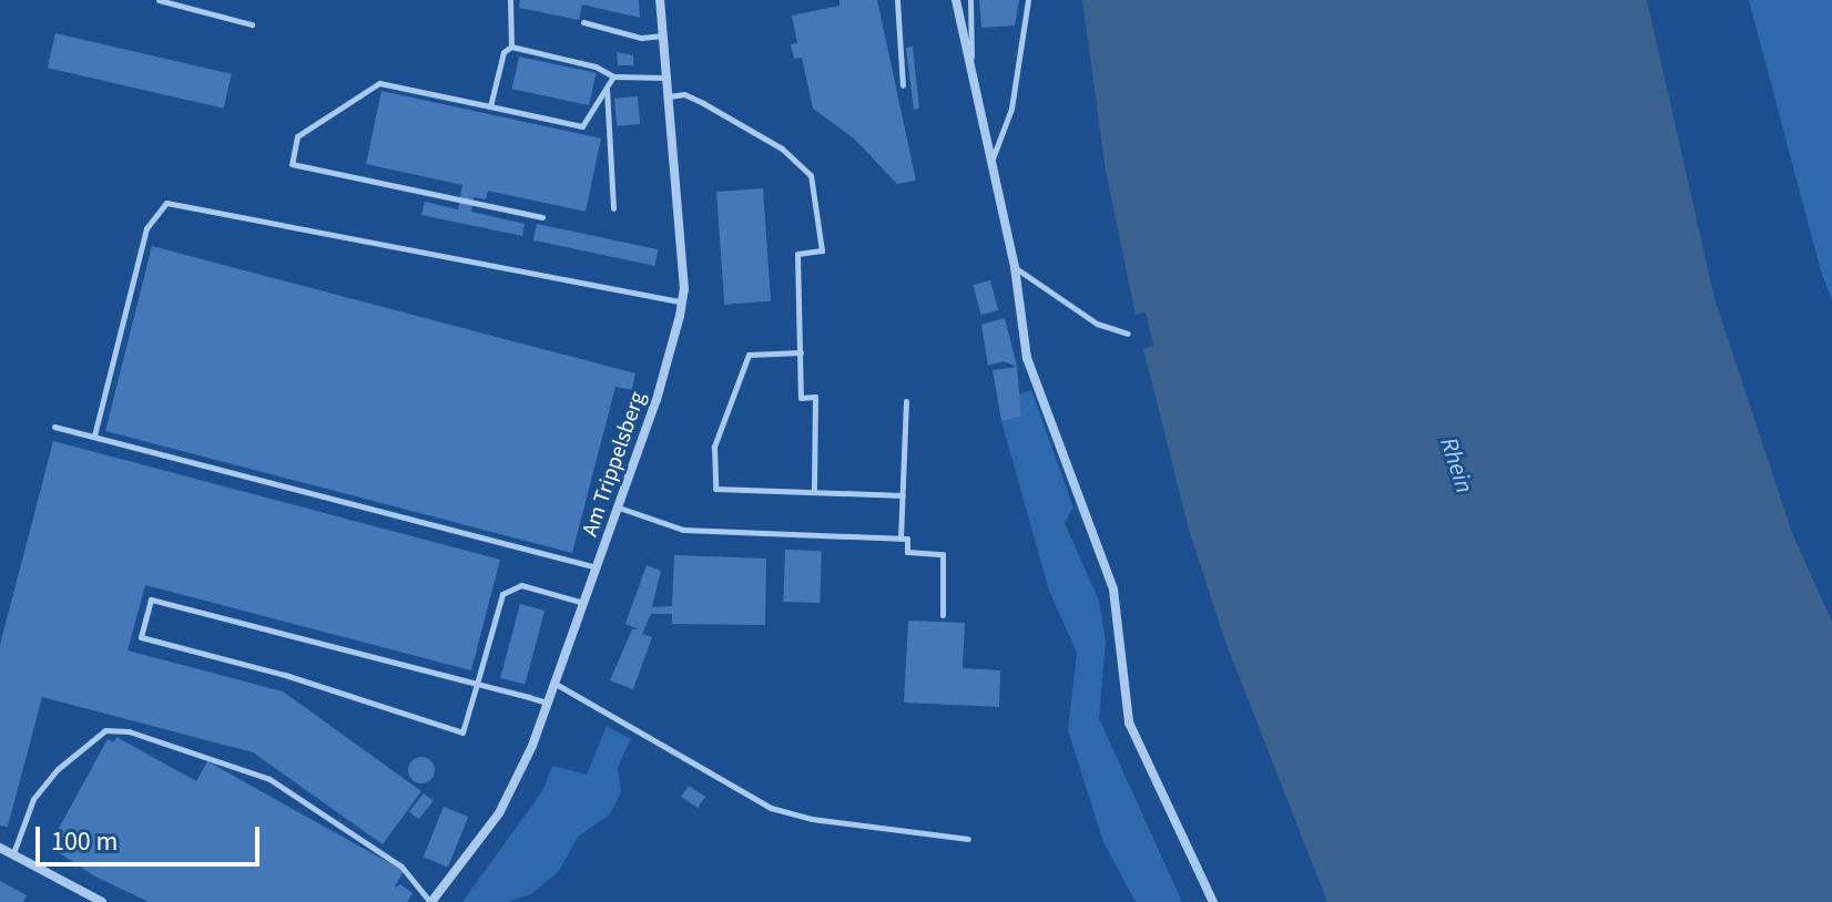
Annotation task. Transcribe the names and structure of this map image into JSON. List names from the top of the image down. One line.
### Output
{"streets":{"street":["Am Trippelsberg"]},"water":["Rhein"],"scale_bar":"100 m"}
